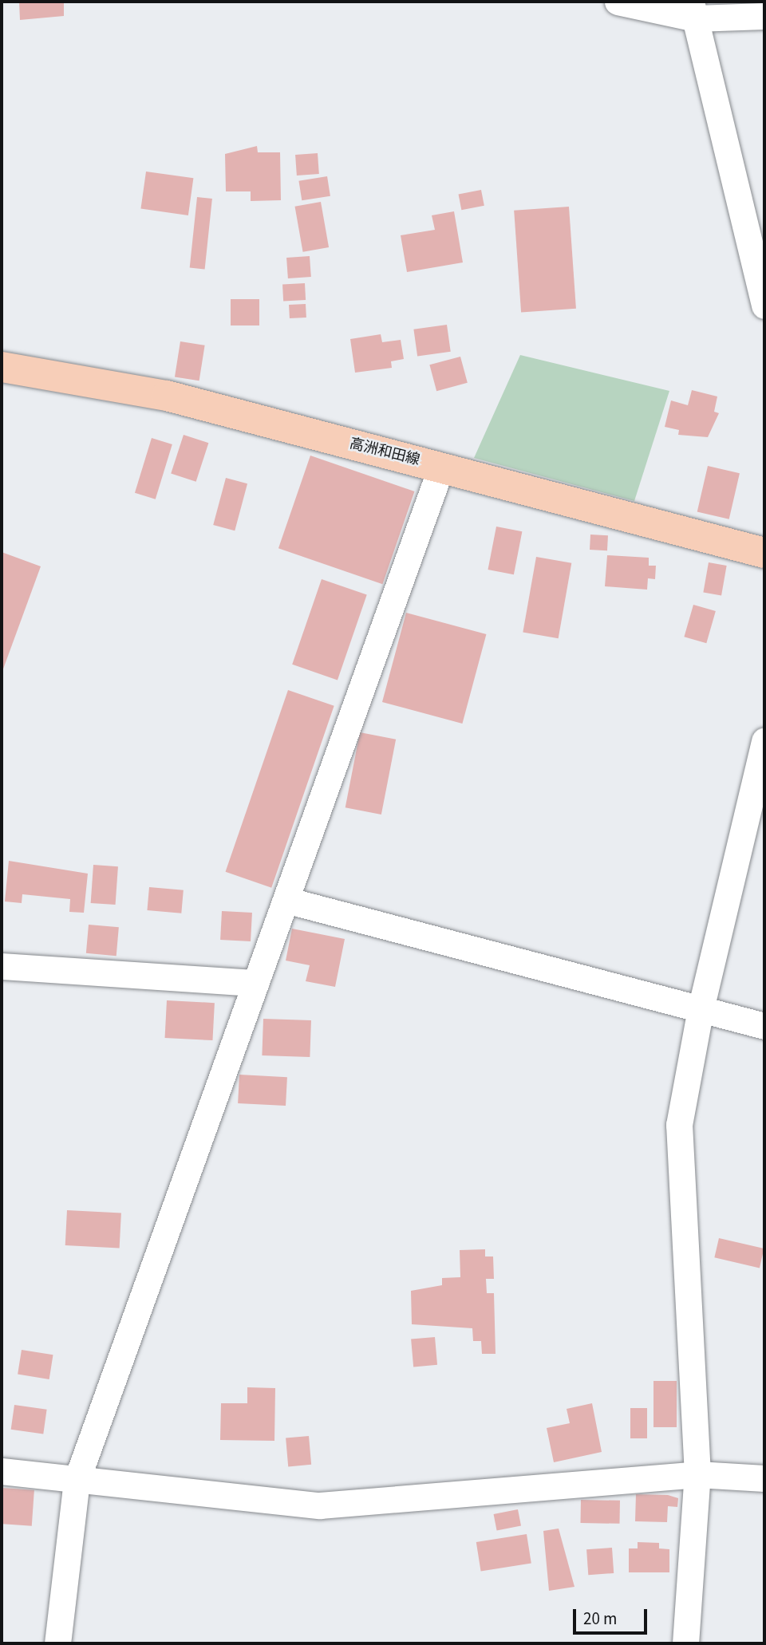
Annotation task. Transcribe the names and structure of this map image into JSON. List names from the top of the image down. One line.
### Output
{"streets":{"main road":["高洲和田線"]},"scale_bar":"20 m"}
